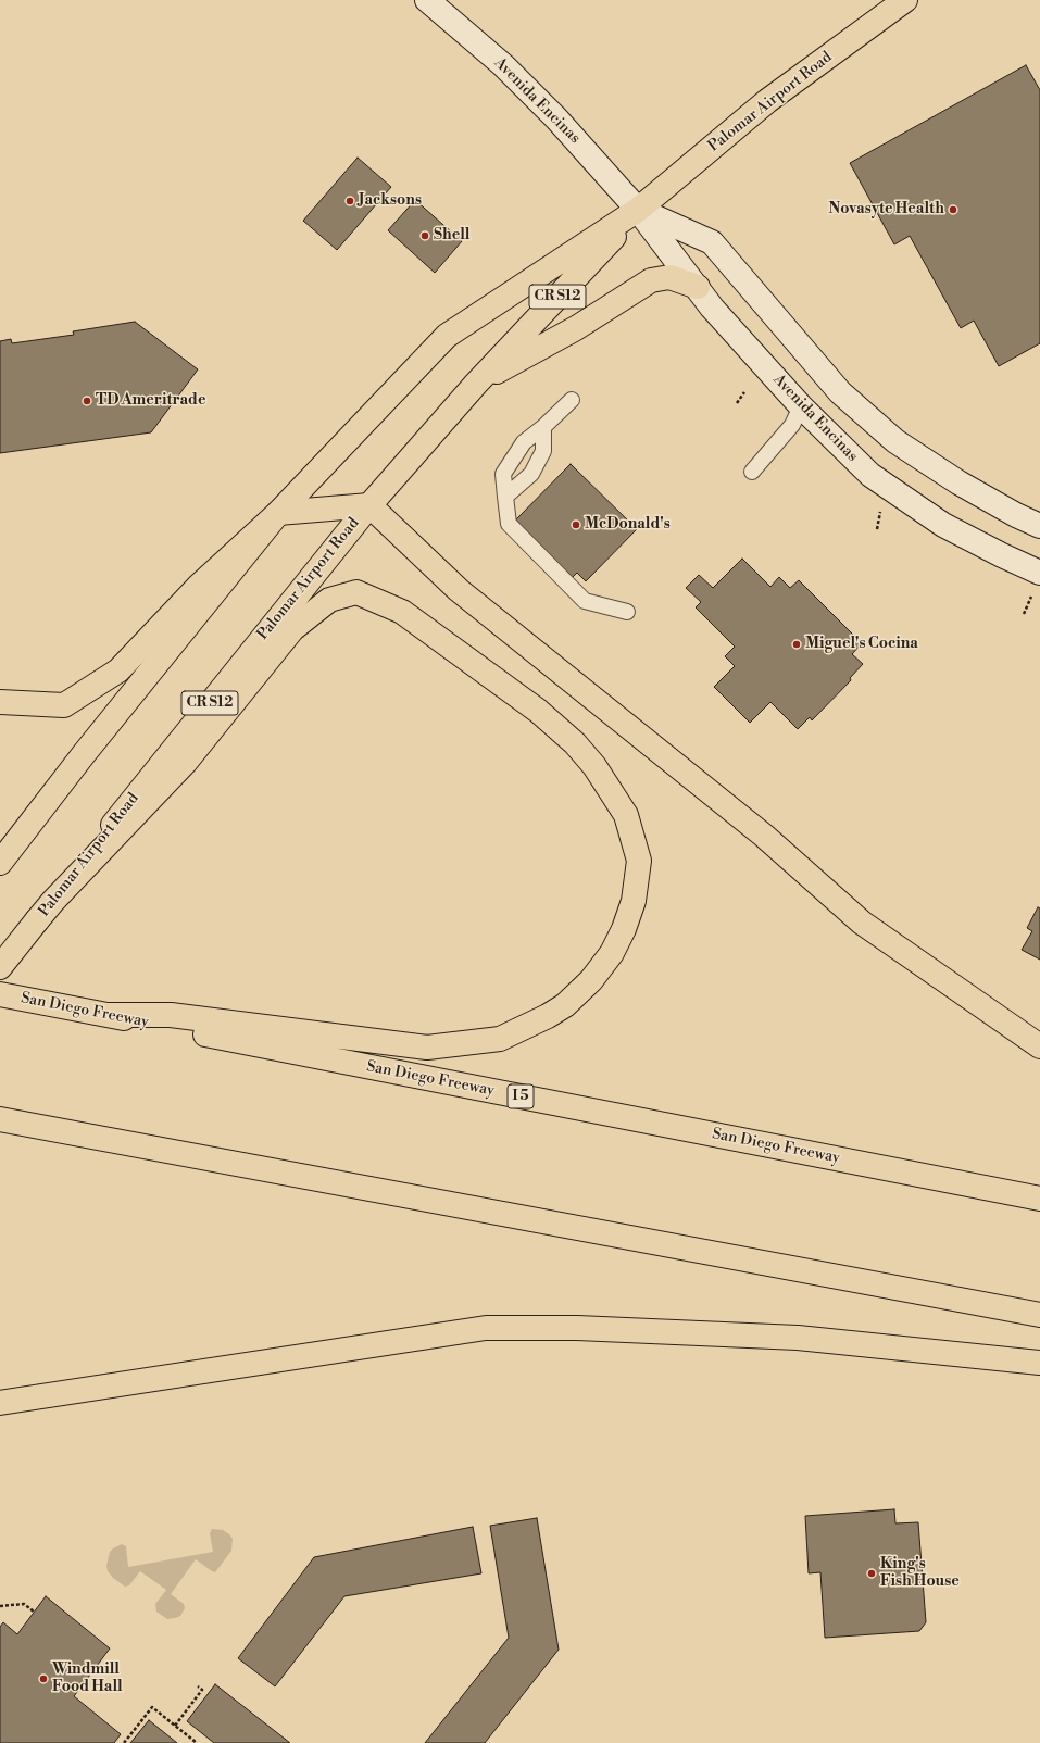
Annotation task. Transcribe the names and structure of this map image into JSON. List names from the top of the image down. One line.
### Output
{"streets":{"main road":["Palomar Airport Road","CR S12","San Diego Freeway","I 5"],"street":["Avenida Encinas"]},"crossings":[["Avenida Encinas","Palomar Airport Road"]],"places":["Jacksons","Novasyte Health","Shell","TD Ameritrade","McDonald's","Miguel's Cocina","King's Fish House","Windmill Food Hall"]}
